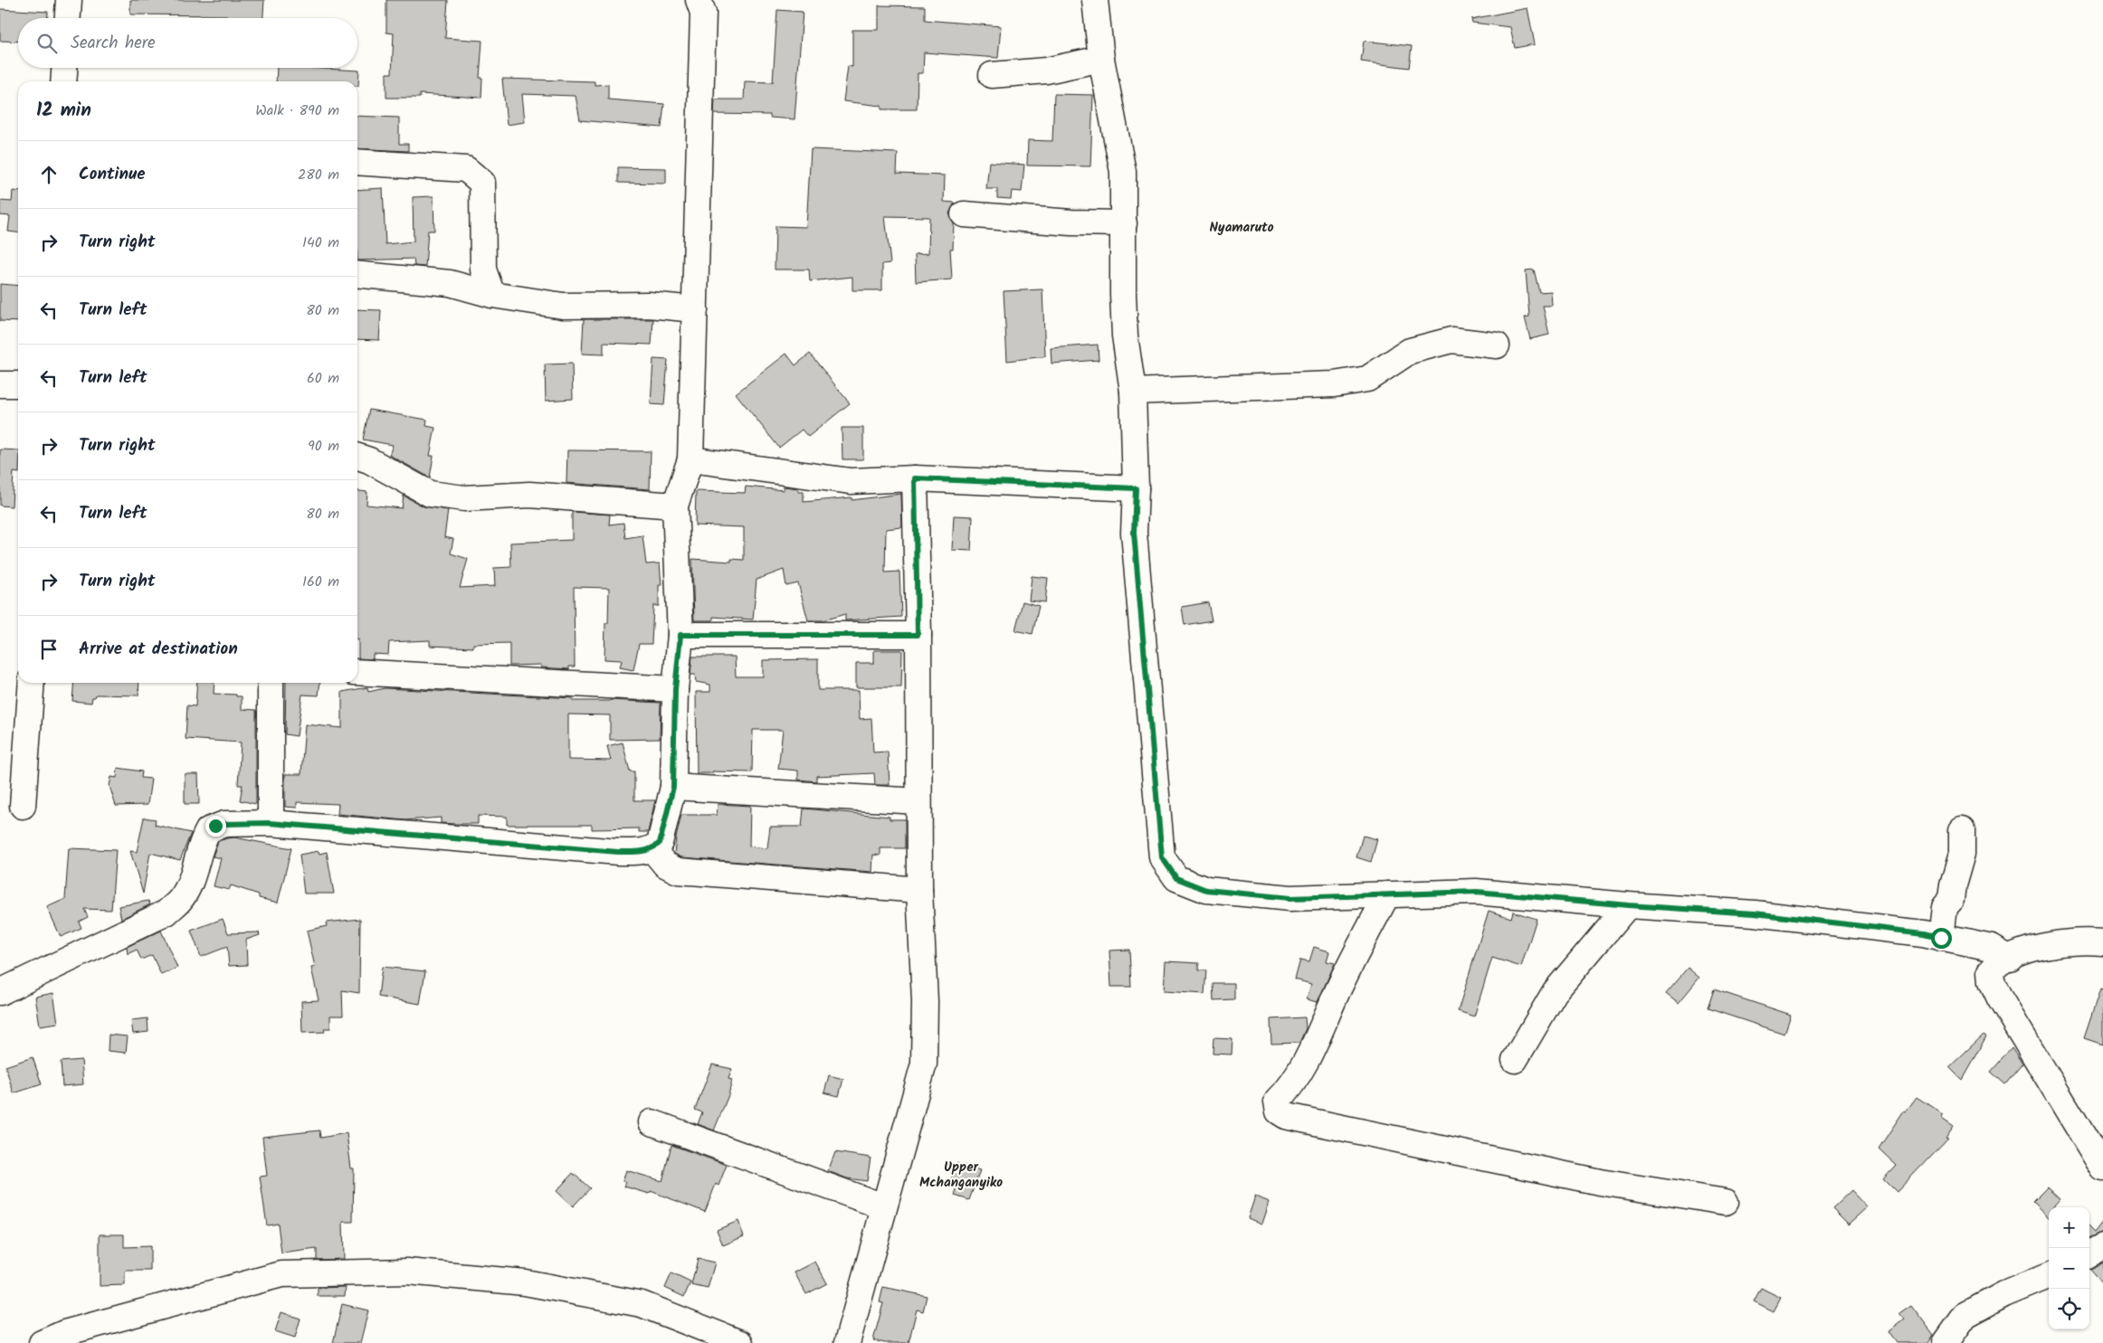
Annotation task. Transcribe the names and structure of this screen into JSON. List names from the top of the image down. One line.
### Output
{"districts":["Nyamaruto","Upper Mchanganyiko"],"page":{"search":"Search here","heading":["12 min","Walk · 890 m"],"list":[["Continue","280 m"],["Turn right","140 m"],["Turn left","80 m"],["Turn left","60 m"],["Turn right","90 m"],["Turn left","80 m"],["Turn right","160 m"],"Arrive at destination"],"map_buttons":["+","−"]}}
